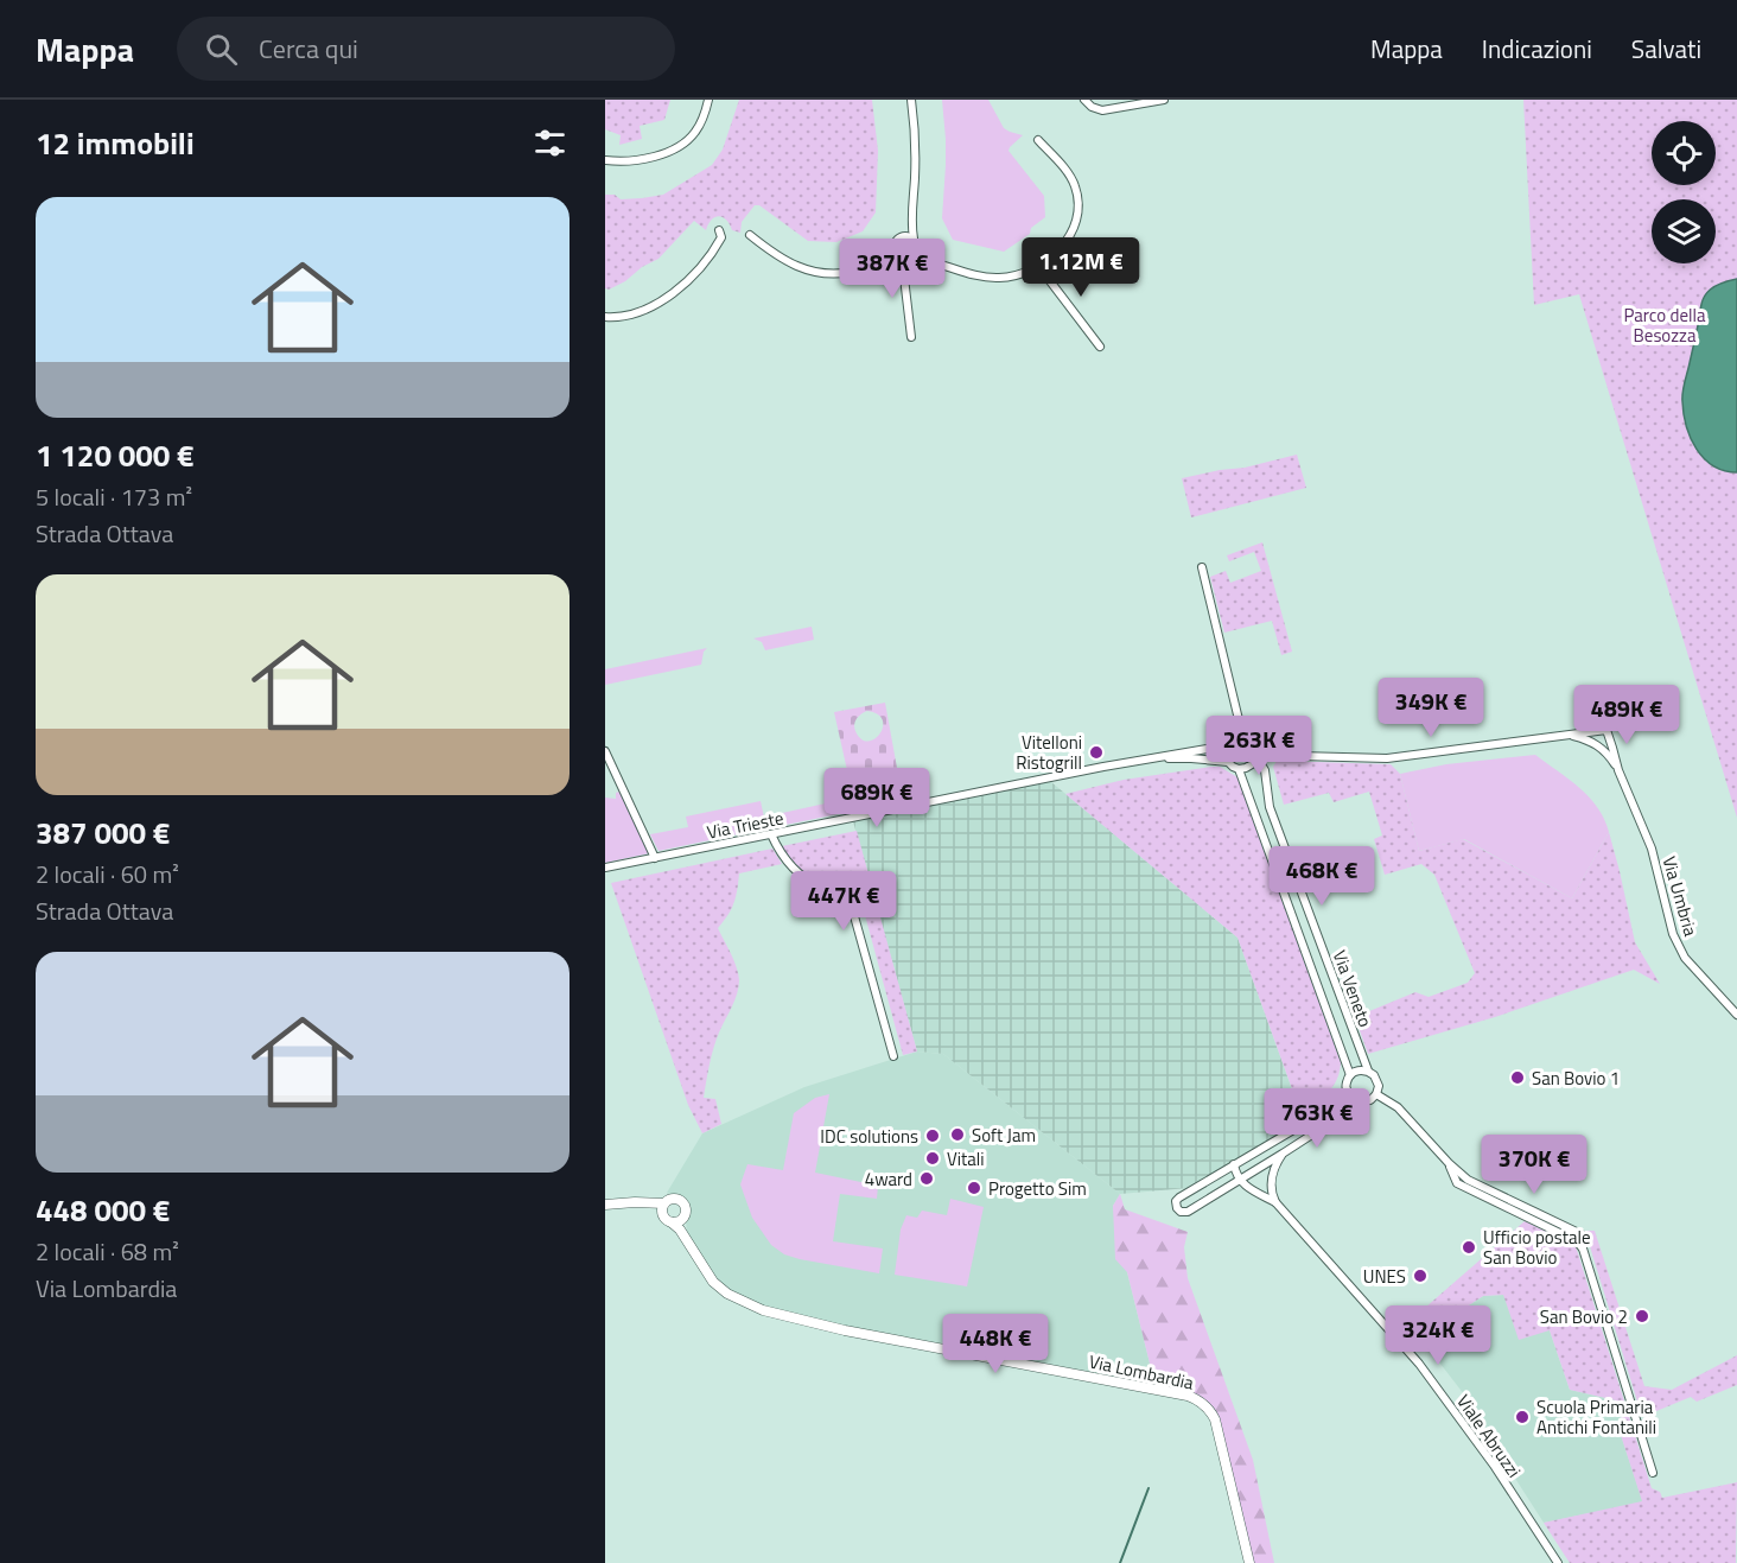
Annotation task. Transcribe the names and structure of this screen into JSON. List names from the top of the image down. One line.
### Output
{"streets":{"street":["Via Trieste","Via Umbria","Via Veneto","Via Lombardia","Viale Abruzzi"]},"parks":["Parco della Besozza"],"places":["Vitelloni Ristogrill","San Bovio 1","Soft Jam","IDC solutions","Vitali","4ward","Progetto Sim","Ufficio postale San Bovio","UNES","San Bovio 2","Scuola Primaria Antichi Fontanili"],"page":{"header":"Mappa","search":"Cerca qui","nav":["Mappa","Indicazioni","Salvati"],"heading":"12 immobili","list":[{"name":"1 120 000 €","note":"5 locali · 173 m² · Strada Ottava"},{"name":"387 000 €","note":"2 locali · 60 m² · Strada Ottava"},{"name":"448 000 €","note":"2 locali · 68 m² · Via Lombardia"}],"price":["1.12M €","387K €","349K €","489K €","263K €","689K €","468K €","447K €","763K €","370K €","324K €","448K €"]}}
